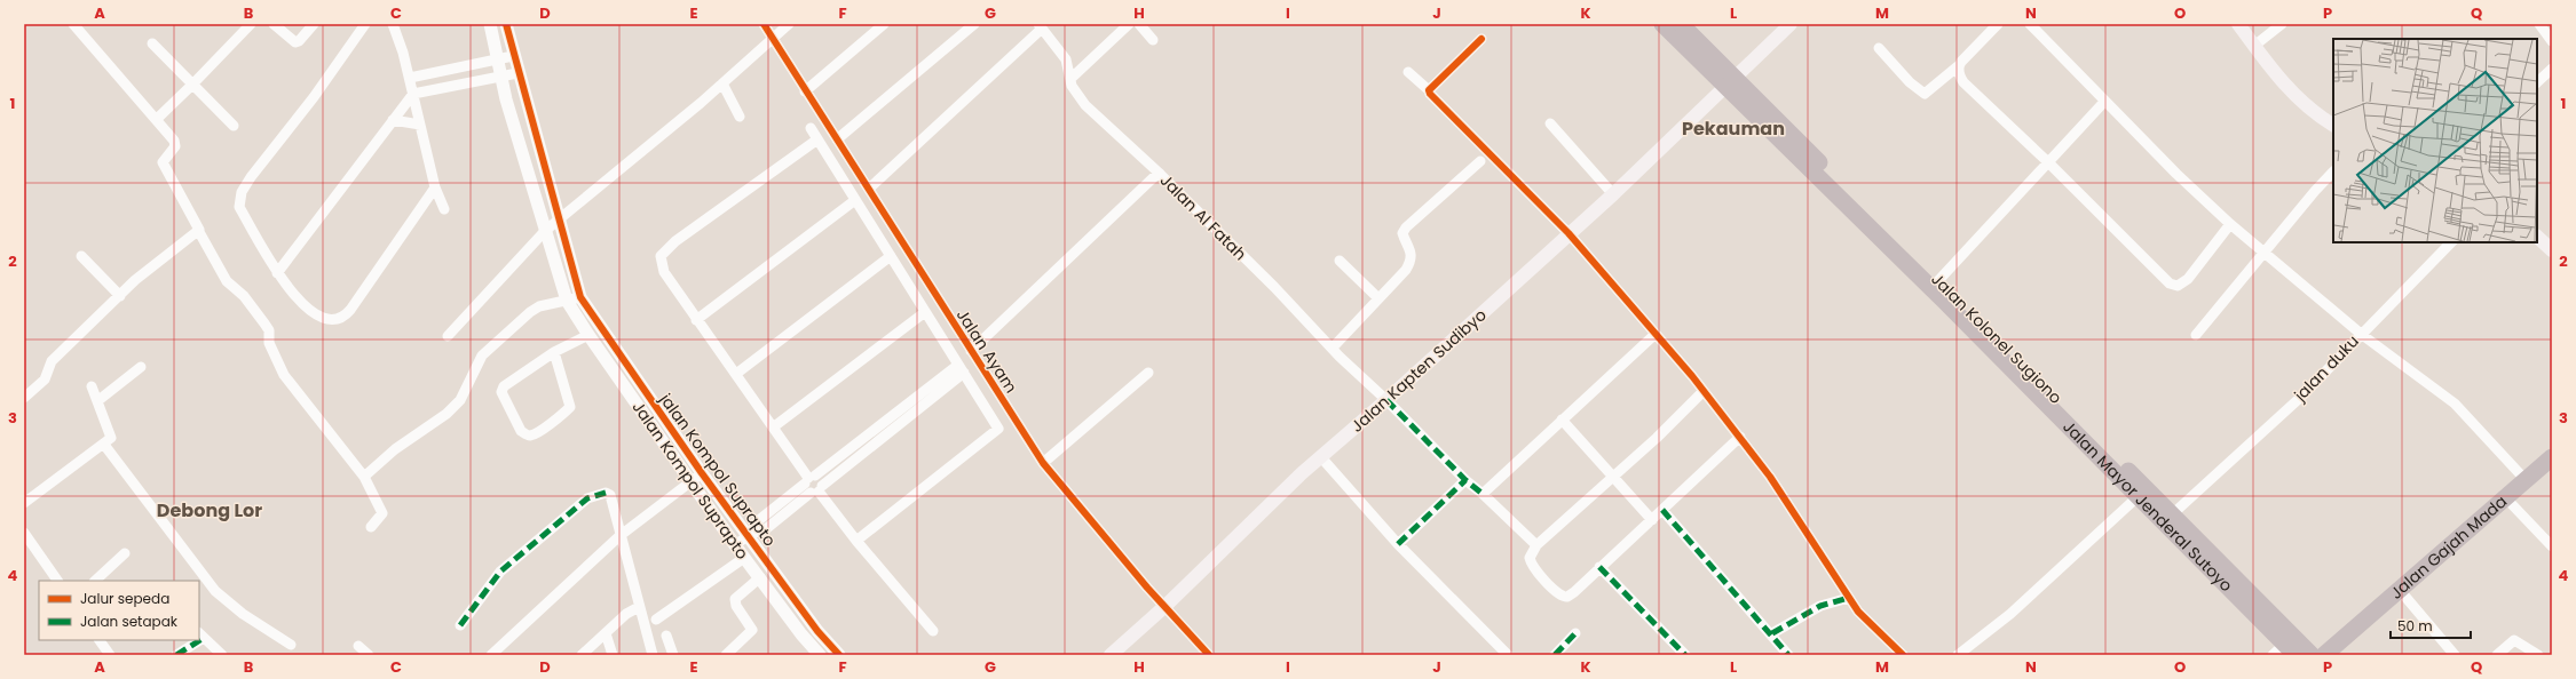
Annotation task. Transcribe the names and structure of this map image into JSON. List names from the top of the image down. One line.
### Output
{"streets":{"highway":["Jalan Mayor Jenderal Sutoyo","Jalan Gajah Mada"],"main road":["Jalan Kapten Sudibyo"],"street":["Jalan Al Fatah","Jalan Ayam","jalan duku","jalan Kompol Suprapto","Jalan Kompol Suprapto"]},"crossings":[["Jalan Al Fatah","Jalan Kapten Sudibyo"],["Jalan Ayam","Jalan Kapten Sudibyo"],["jalan duku","Jalan Mayor Jenderal Sutoyo"],["Jalan Kapten Sudibyo","Jalan Mayor Jenderal Sutoyo"],["jalan Kompol Suprapto","Jalan Kompol Suprapto"]],"districts":["Pekauman","Debong Lor"],"legend":["Jalur sepeda","Jalan setapak"],"scale_bar":"50 m","grid":{"columns":["A","B","C","D","E","F","G","H","I","J","K","L","M","N","O","P","Q"],"rows":["1","2","3","4"]}}
